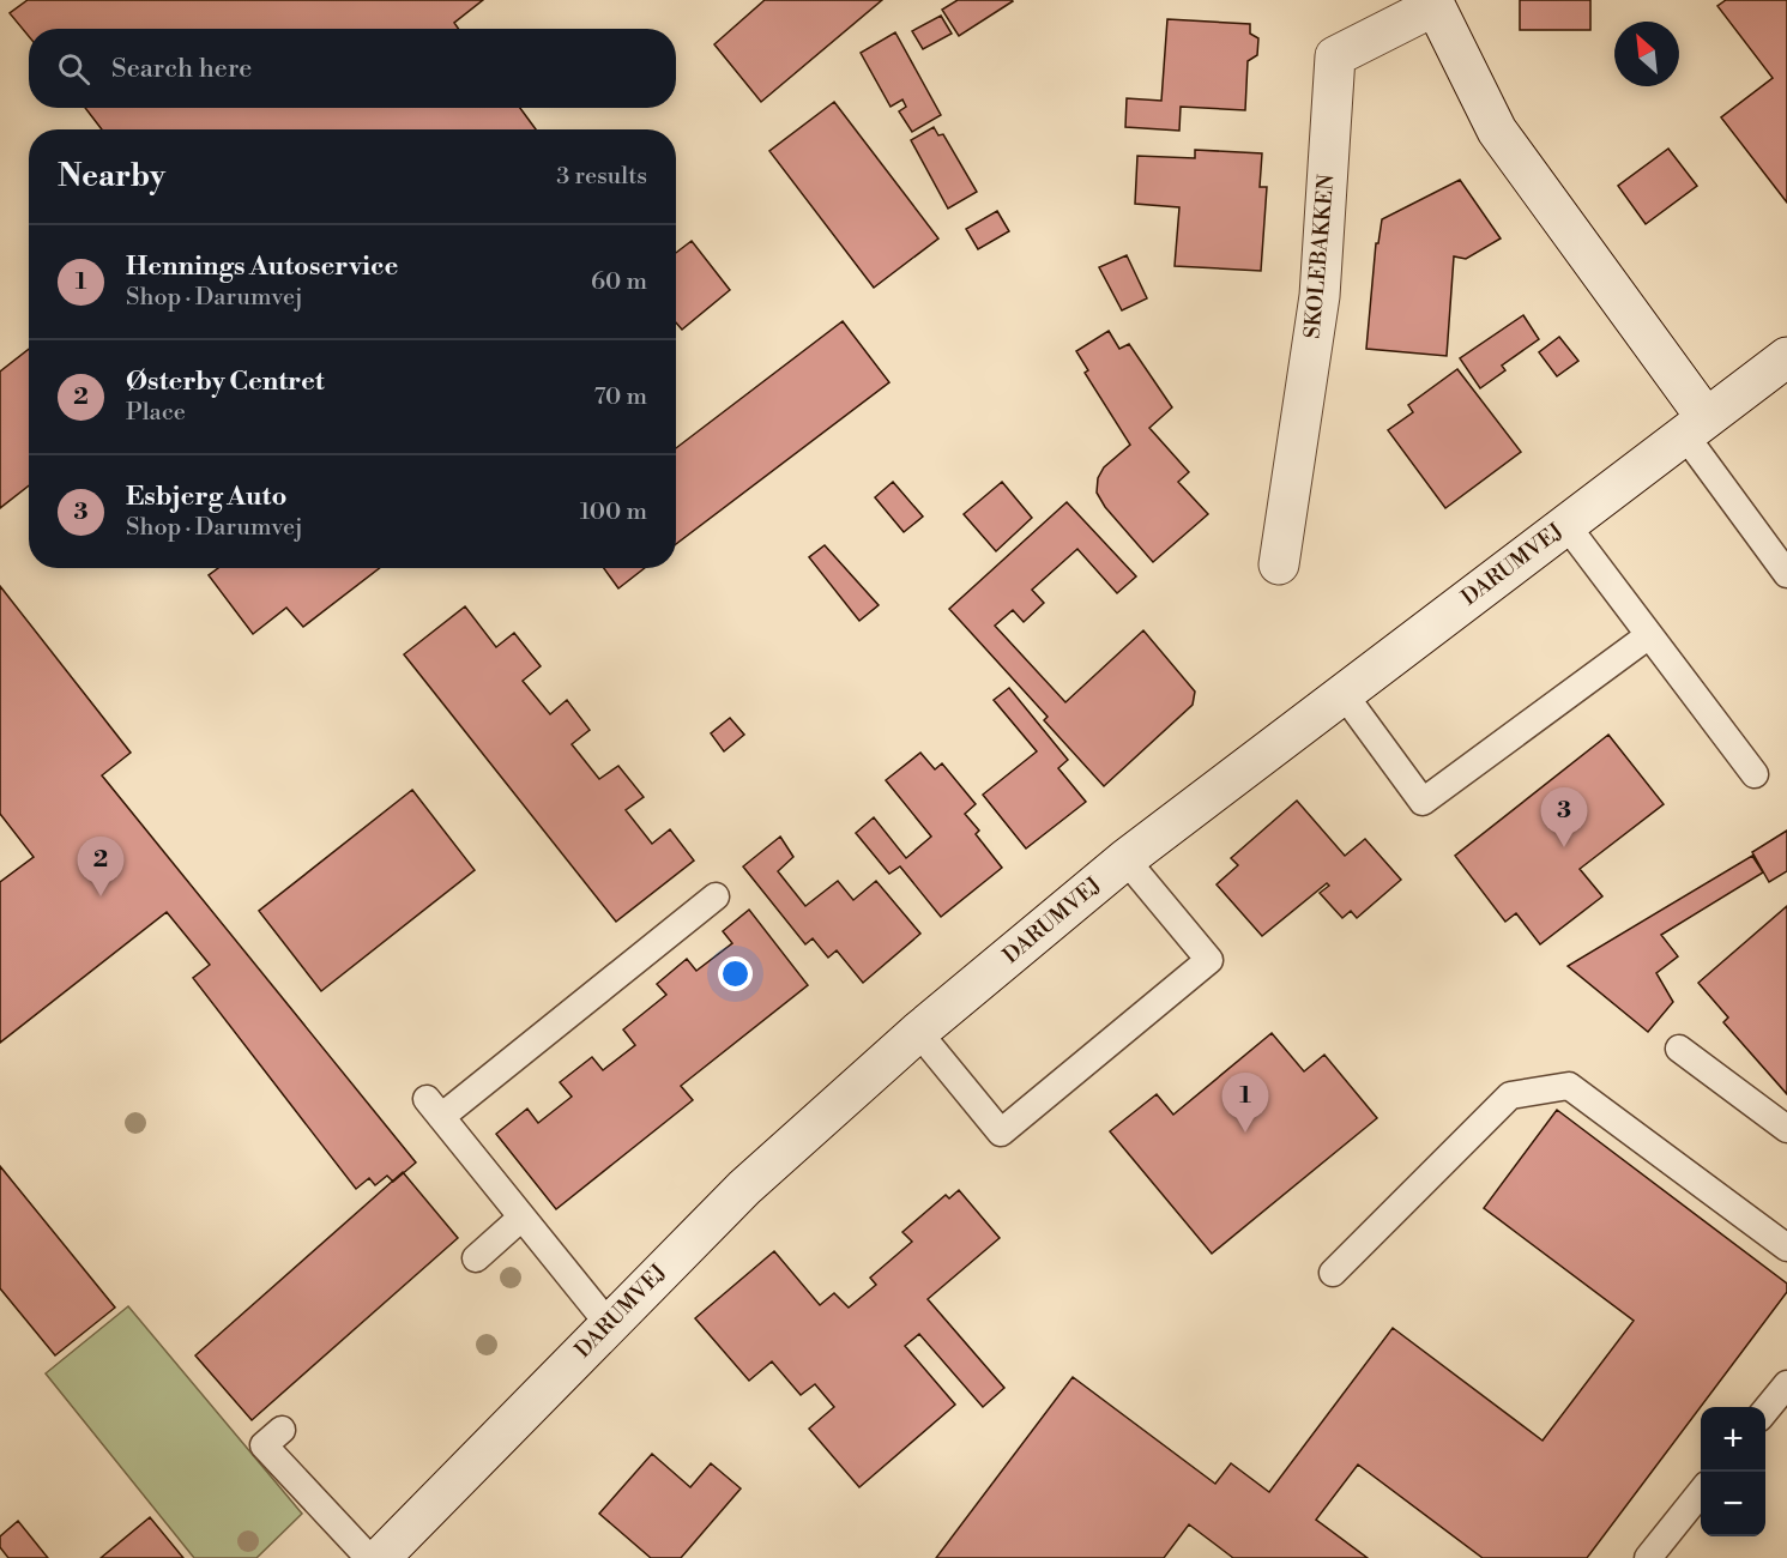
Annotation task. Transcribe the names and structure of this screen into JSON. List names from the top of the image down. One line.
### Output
{"streets":{"street":["SKOLEBAKKEN","DARUMVEJ"]},"crossings":[["SKOLEBAKKEN","DARUMVEJ"]],"north":"top left","page":{"search":"Search here","heading":["Nearby","3 results"],"list":[{"mark":"1","name":"Hennings Autoservice","note":"Shop · Darumvej","value":"60 m"},{"mark":"2","name":"Østerby Centret","note":"Place","value":"70 m"},{"mark":"3","name":"Esbjerg Auto","note":"Shop · Darumvej","value":"100 m"}],"pins":["3","2","1"],"map_buttons":["+","−"]}}
